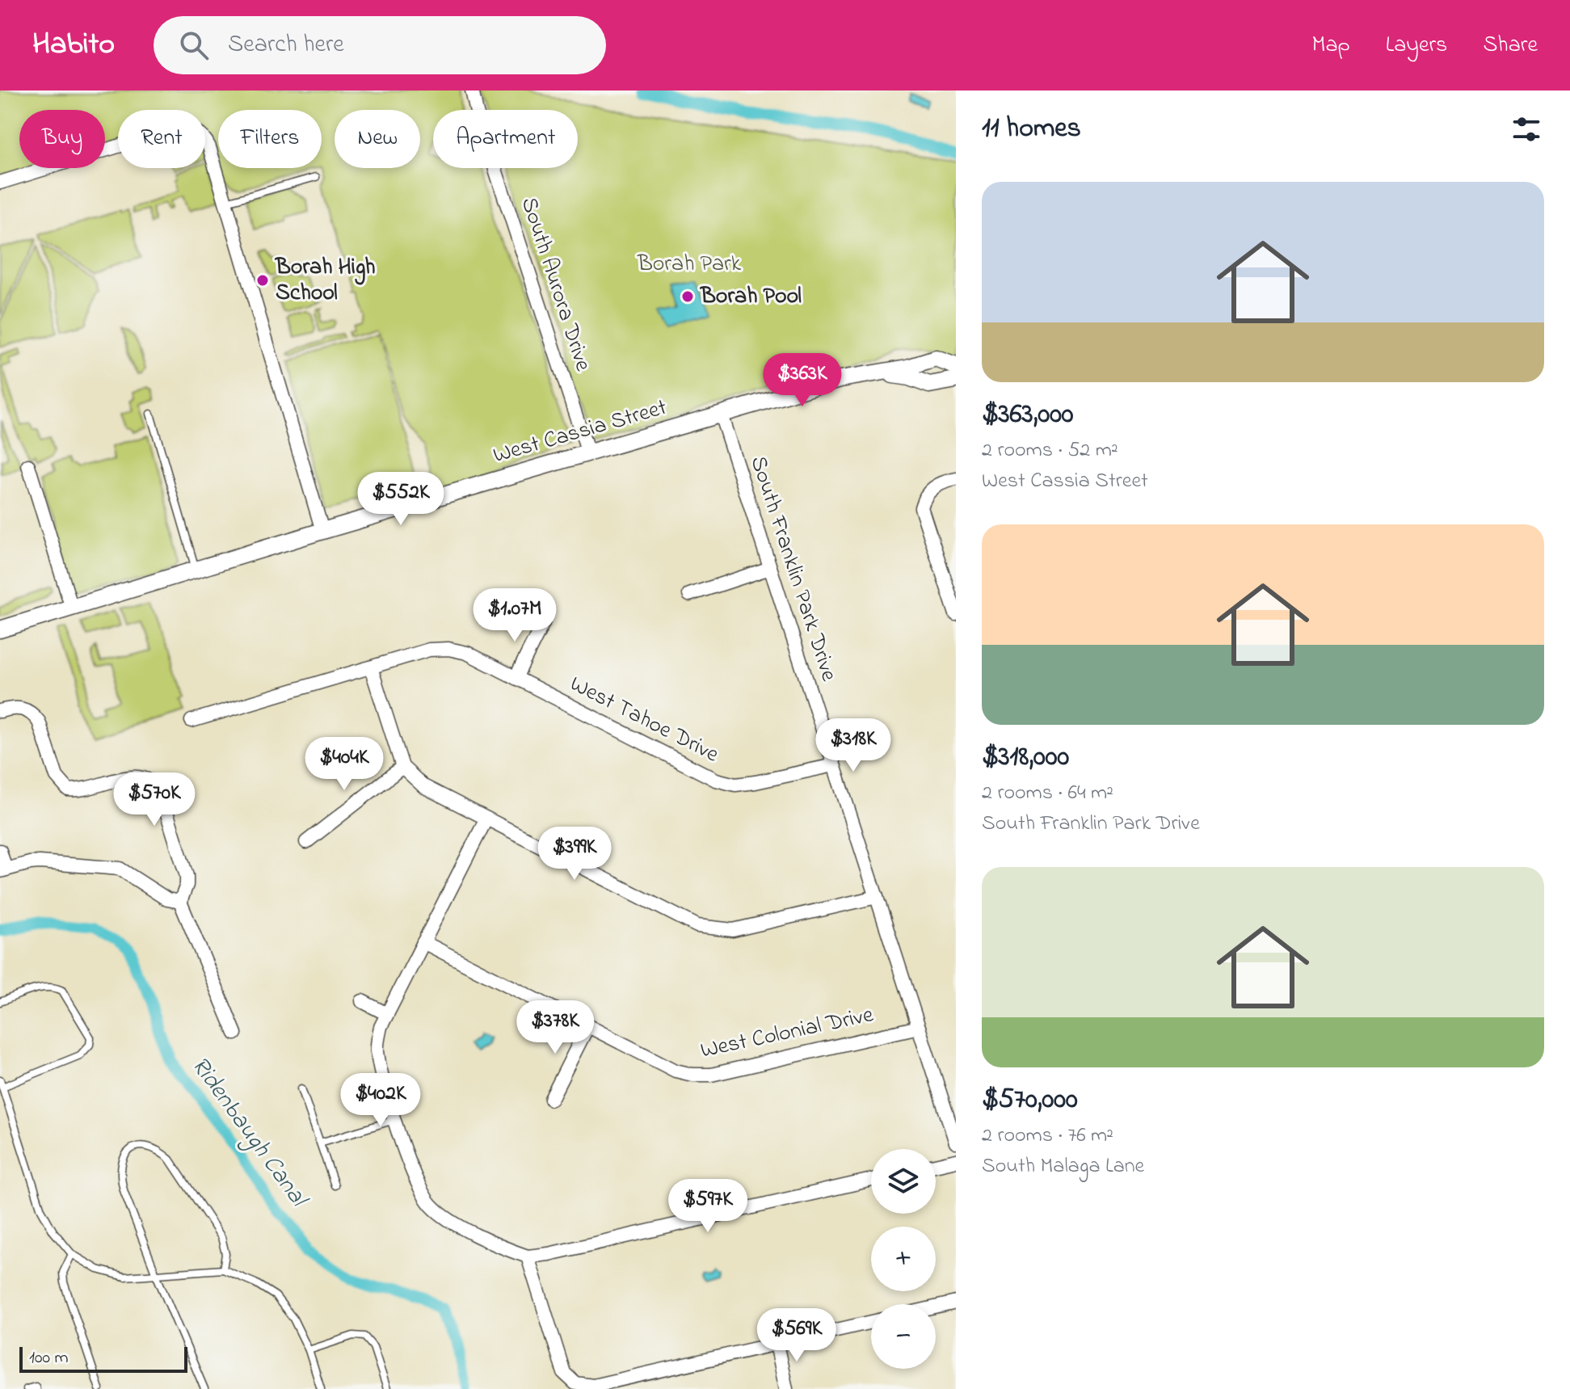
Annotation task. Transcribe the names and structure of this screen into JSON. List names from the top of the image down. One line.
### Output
{"streets":{"street":["South Aurora Drive","West Cassia Street","South Franklin Park Drive","West Tahoe Drive","West Colonial Drive"]},"crossings":[["South Aurora Drive","West Cassia Street"],["West Cassia Street","South Franklin Park Drive"],["South Franklin Park Drive","West Tahoe Drive"],["South Franklin Park Drive","West Colonial Drive"]],"water":["Ridenbaugh Canal"],"parks":["Borah Park"],"places":["Borah High School","Borah Pool"],"scale_bar":"100 m","page":{"header":"Habito","search":"Search here","nav":["Map","Layers","Share"],"heading":"11 homes","chip":["Buy","Rent","Filters","New","Apartment"],"list":[{"name":"$363,000","note":"2 rooms · 52 m² · West Cassia Street"},{"name":"$318,000","note":"2 rooms · 64 m² · South Franklin Park Drive"},{"name":"$570,000","note":"2 rooms · 76 m² · South Malaga Lane"}],"price":["$363K","$552K","$1.07M","$318K","$404K","$570K","$399K","$378K","$402K","$597K","$569K"],"map_buttons":["+","−"],"scale":"100 m"}}
